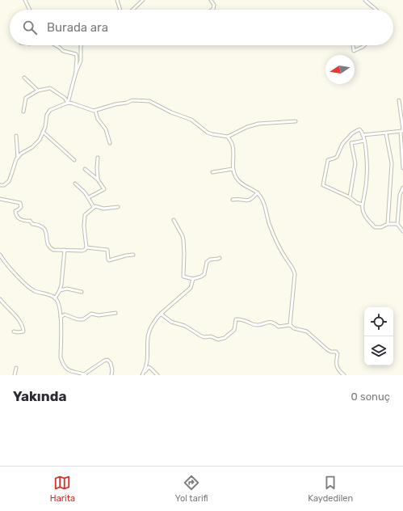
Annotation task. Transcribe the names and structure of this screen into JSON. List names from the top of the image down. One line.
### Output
{"north":"left","page":{"search":"Burada ara","heading":["Yakında","0 sonuç"],"nav":["Harita","Yol tarifi","Kaydedilen"]}}
